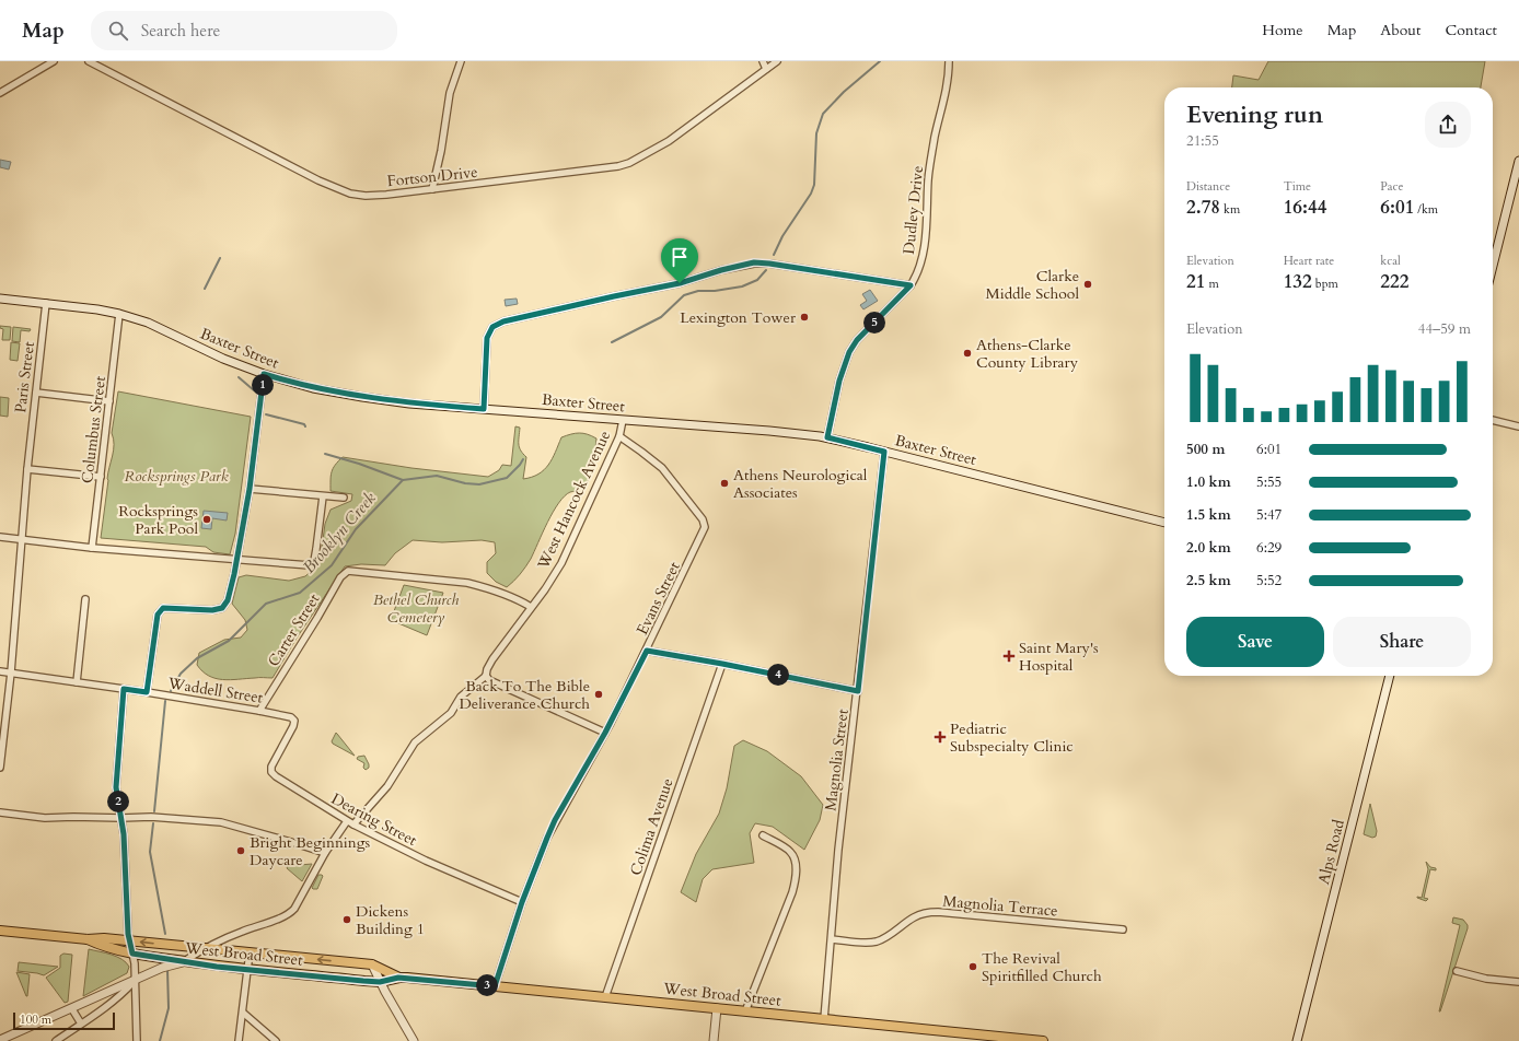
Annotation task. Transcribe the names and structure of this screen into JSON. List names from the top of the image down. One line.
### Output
{"streets":{"main road":["Baxter Street","Alps Road","West Broad Street"],"street":["Fortson Drive","Dudley Drive","Paris Street","Columbus Street","West Hancock Avenue","Evans Street","Carter Street","Waddell Street","Magnolia Street","Dearing Street","Colima Avenue","Magnolia Terrace"]},"crossings":[["Dudley Drive","Baxter Street"],["Baxter Street","Paris Street"],["Baxter Street","Columbus Street"],["Baxter Street","West Hancock Avenue"],["Baxter Street","Magnolia Street"],["Paris Street","Waddell Street"],["West Hancock Avenue","Evans Street"],["West Hancock Avenue","Carter Street"],["Evans Street","Dearing Street"],["Evans Street","West Broad Street"],["Carter Street","Waddell Street"],["Waddell Street","Dearing Street"],["Magnolia Street","Magnolia Terrace"],["Magnolia Street","West Broad Street"],["Colima Avenue","West Broad Street"]],"water":["Brooklyn Creek"],"parks":["Rocksprings Park","Bethel Church Cemetery"],"places":{"other":["Clarke Middle School","Lexington Tower","Athens-Clarke County Library","Athens Neurological Associates","Rocksprings Park Pool","Back To The Bible Deliverance Church","Bright Beginnings Daycare","Dickens Building 1","The Revival Spiritfilled Church"],"health":["Saint Mary's Hospital","Pediatric Subspecialty Clinic"]},"scale_bar":"100 m","page":{"header":"Map","search":"Search here","nav":["Home","Map","About","Contact"],"heading":["Evening run","21:55"],"stats":[["Distance","2.78 km"],["Time","16:44"],["Pace","6:01 /km"],["Elevation","21 m"],["Heart rate","132 bpm"],["kcal","222"]],"chart":["Elevation","44–59 m"],"pins":["5","1","4","2","3"],"list":[{"name":"500 m","note":"6:01"},{"name":"1.0 km","note":"5:55"},{"name":"1.5 km","note":"5:47"},{"name":"2.0 km","note":"6:29"},{"name":"2.5 km","note":"5:52"}],"buttons":["Save","Share"],"scale":"100 m"}}
